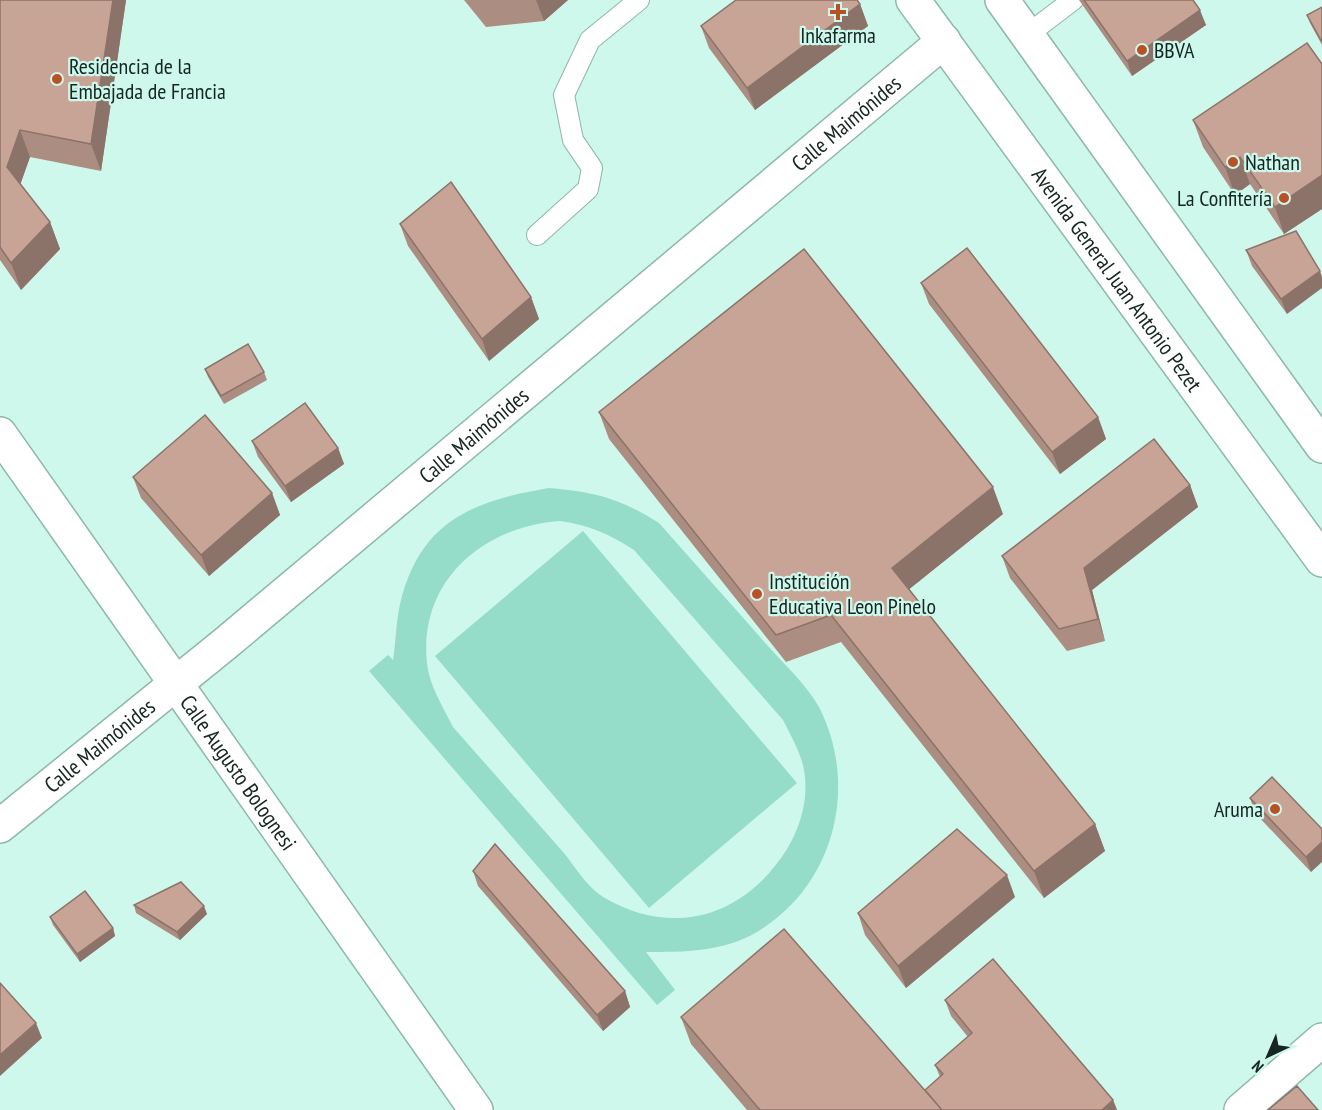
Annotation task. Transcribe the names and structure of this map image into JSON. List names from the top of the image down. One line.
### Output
{"streets":{"street":["Calle Maimónides","Avenida General Juan Antonio Pezet","Calle Augusto Bolognesi"]},"crossings":[["Calle Maimónides","Avenida General Juan Antonio Pezet"],["Calle Maimónides","Calle Augusto Bolognesi"]],"places":{"health":["Inkafarma"],"other":["BBVA","Residencia de la Embajada de Francia","Nathan","La Confitería","Institución Educativa Leon Pinelo","Aruma"]},"north":"bottom left"}
